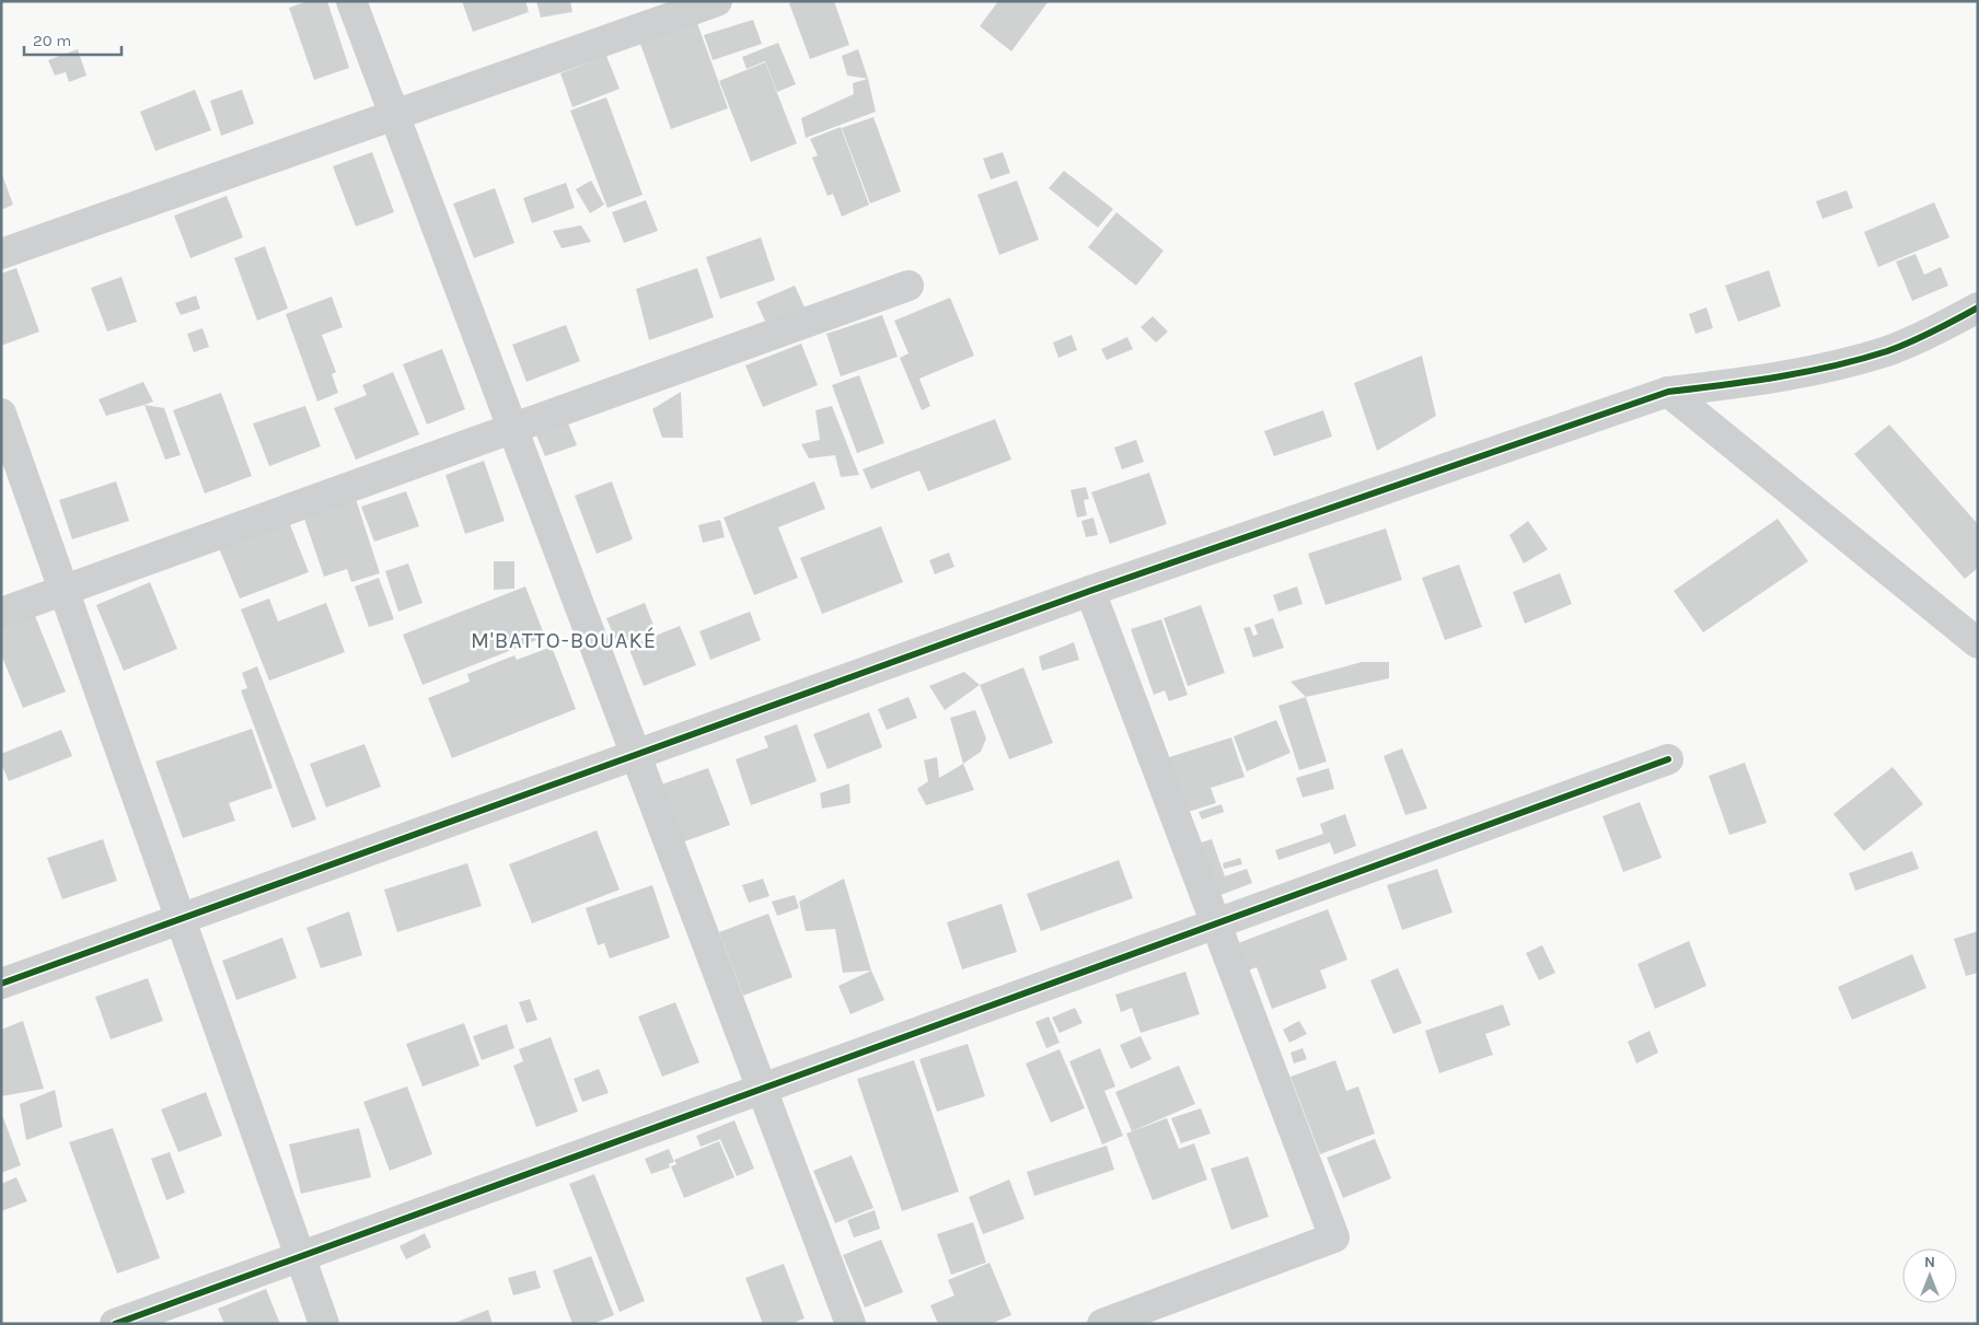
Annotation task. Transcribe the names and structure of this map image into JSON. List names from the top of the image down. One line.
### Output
{"districts":["M'BATTO-BOUAKÉ"],"scale_bar":"20 m","north":"top"}
